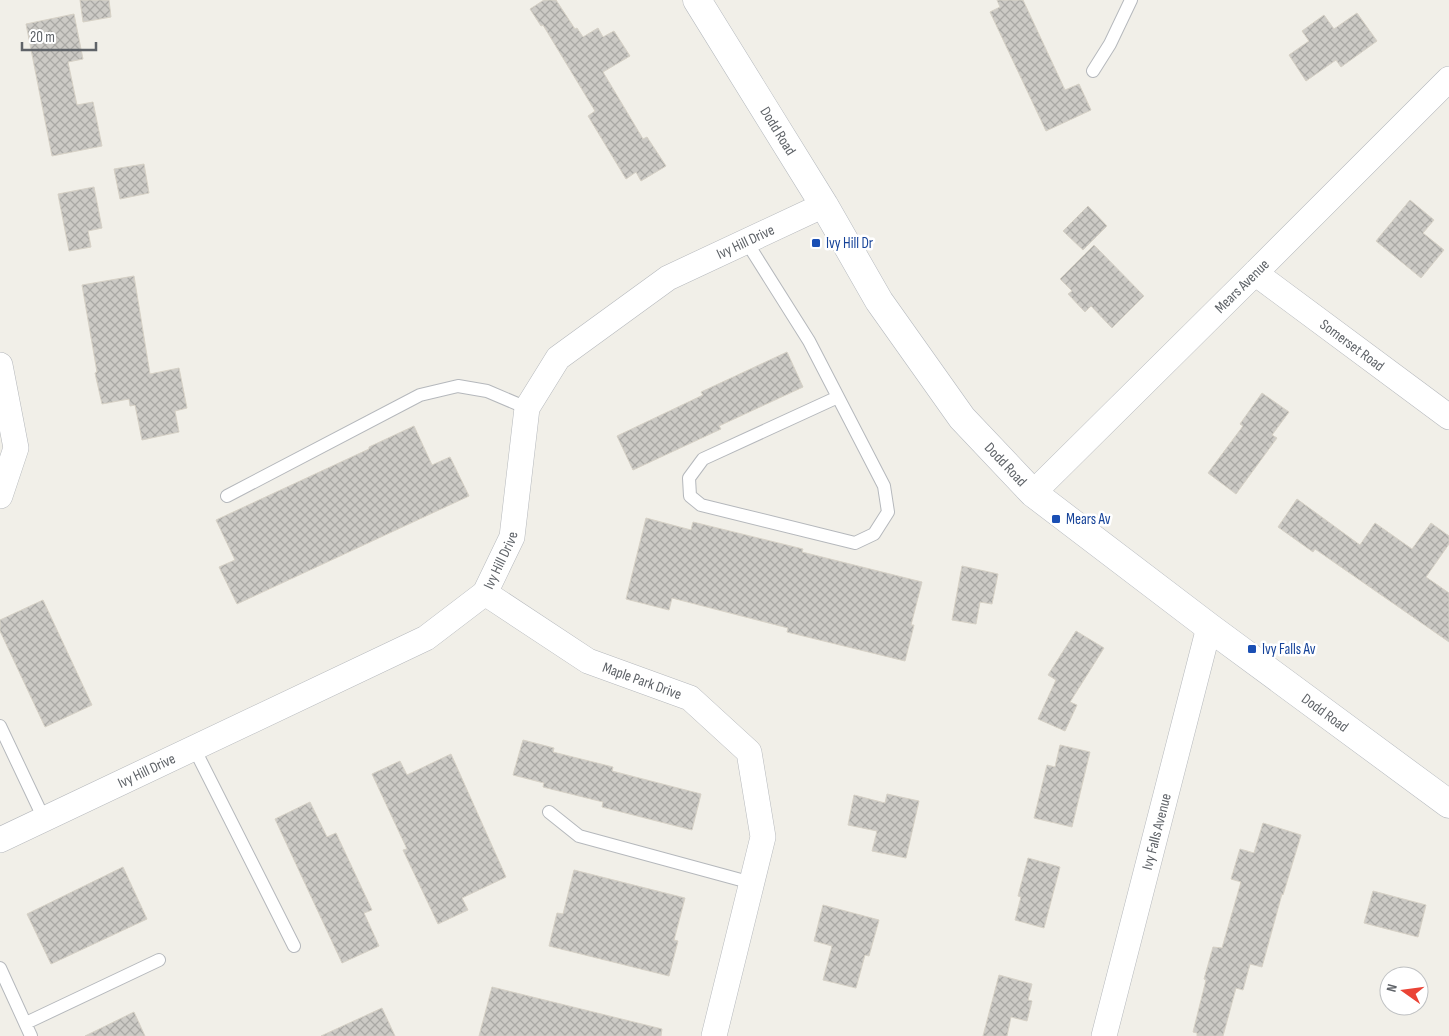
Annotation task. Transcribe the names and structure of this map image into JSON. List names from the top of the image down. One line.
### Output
{"streets":{"main road":["Dodd Road"],"street":["Ivy Hill Drive","Mears Avenue","Somerset Road","Maple Park Drive","Ivy Falls Avenue"]},"crossings":[["Dodd Road","Ivy Hill Drive"],["Dodd Road","Mears Avenue"],["Dodd Road","Ivy Falls Avenue"],["Ivy Hill Drive","Maple Park Drive"],["Mears Avenue","Somerset Road"]],"places":{"transit":["Ivy Hill Dr","Mears Av","Ivy Falls Av"]},"scale_bar":"20 m","north":"left"}
